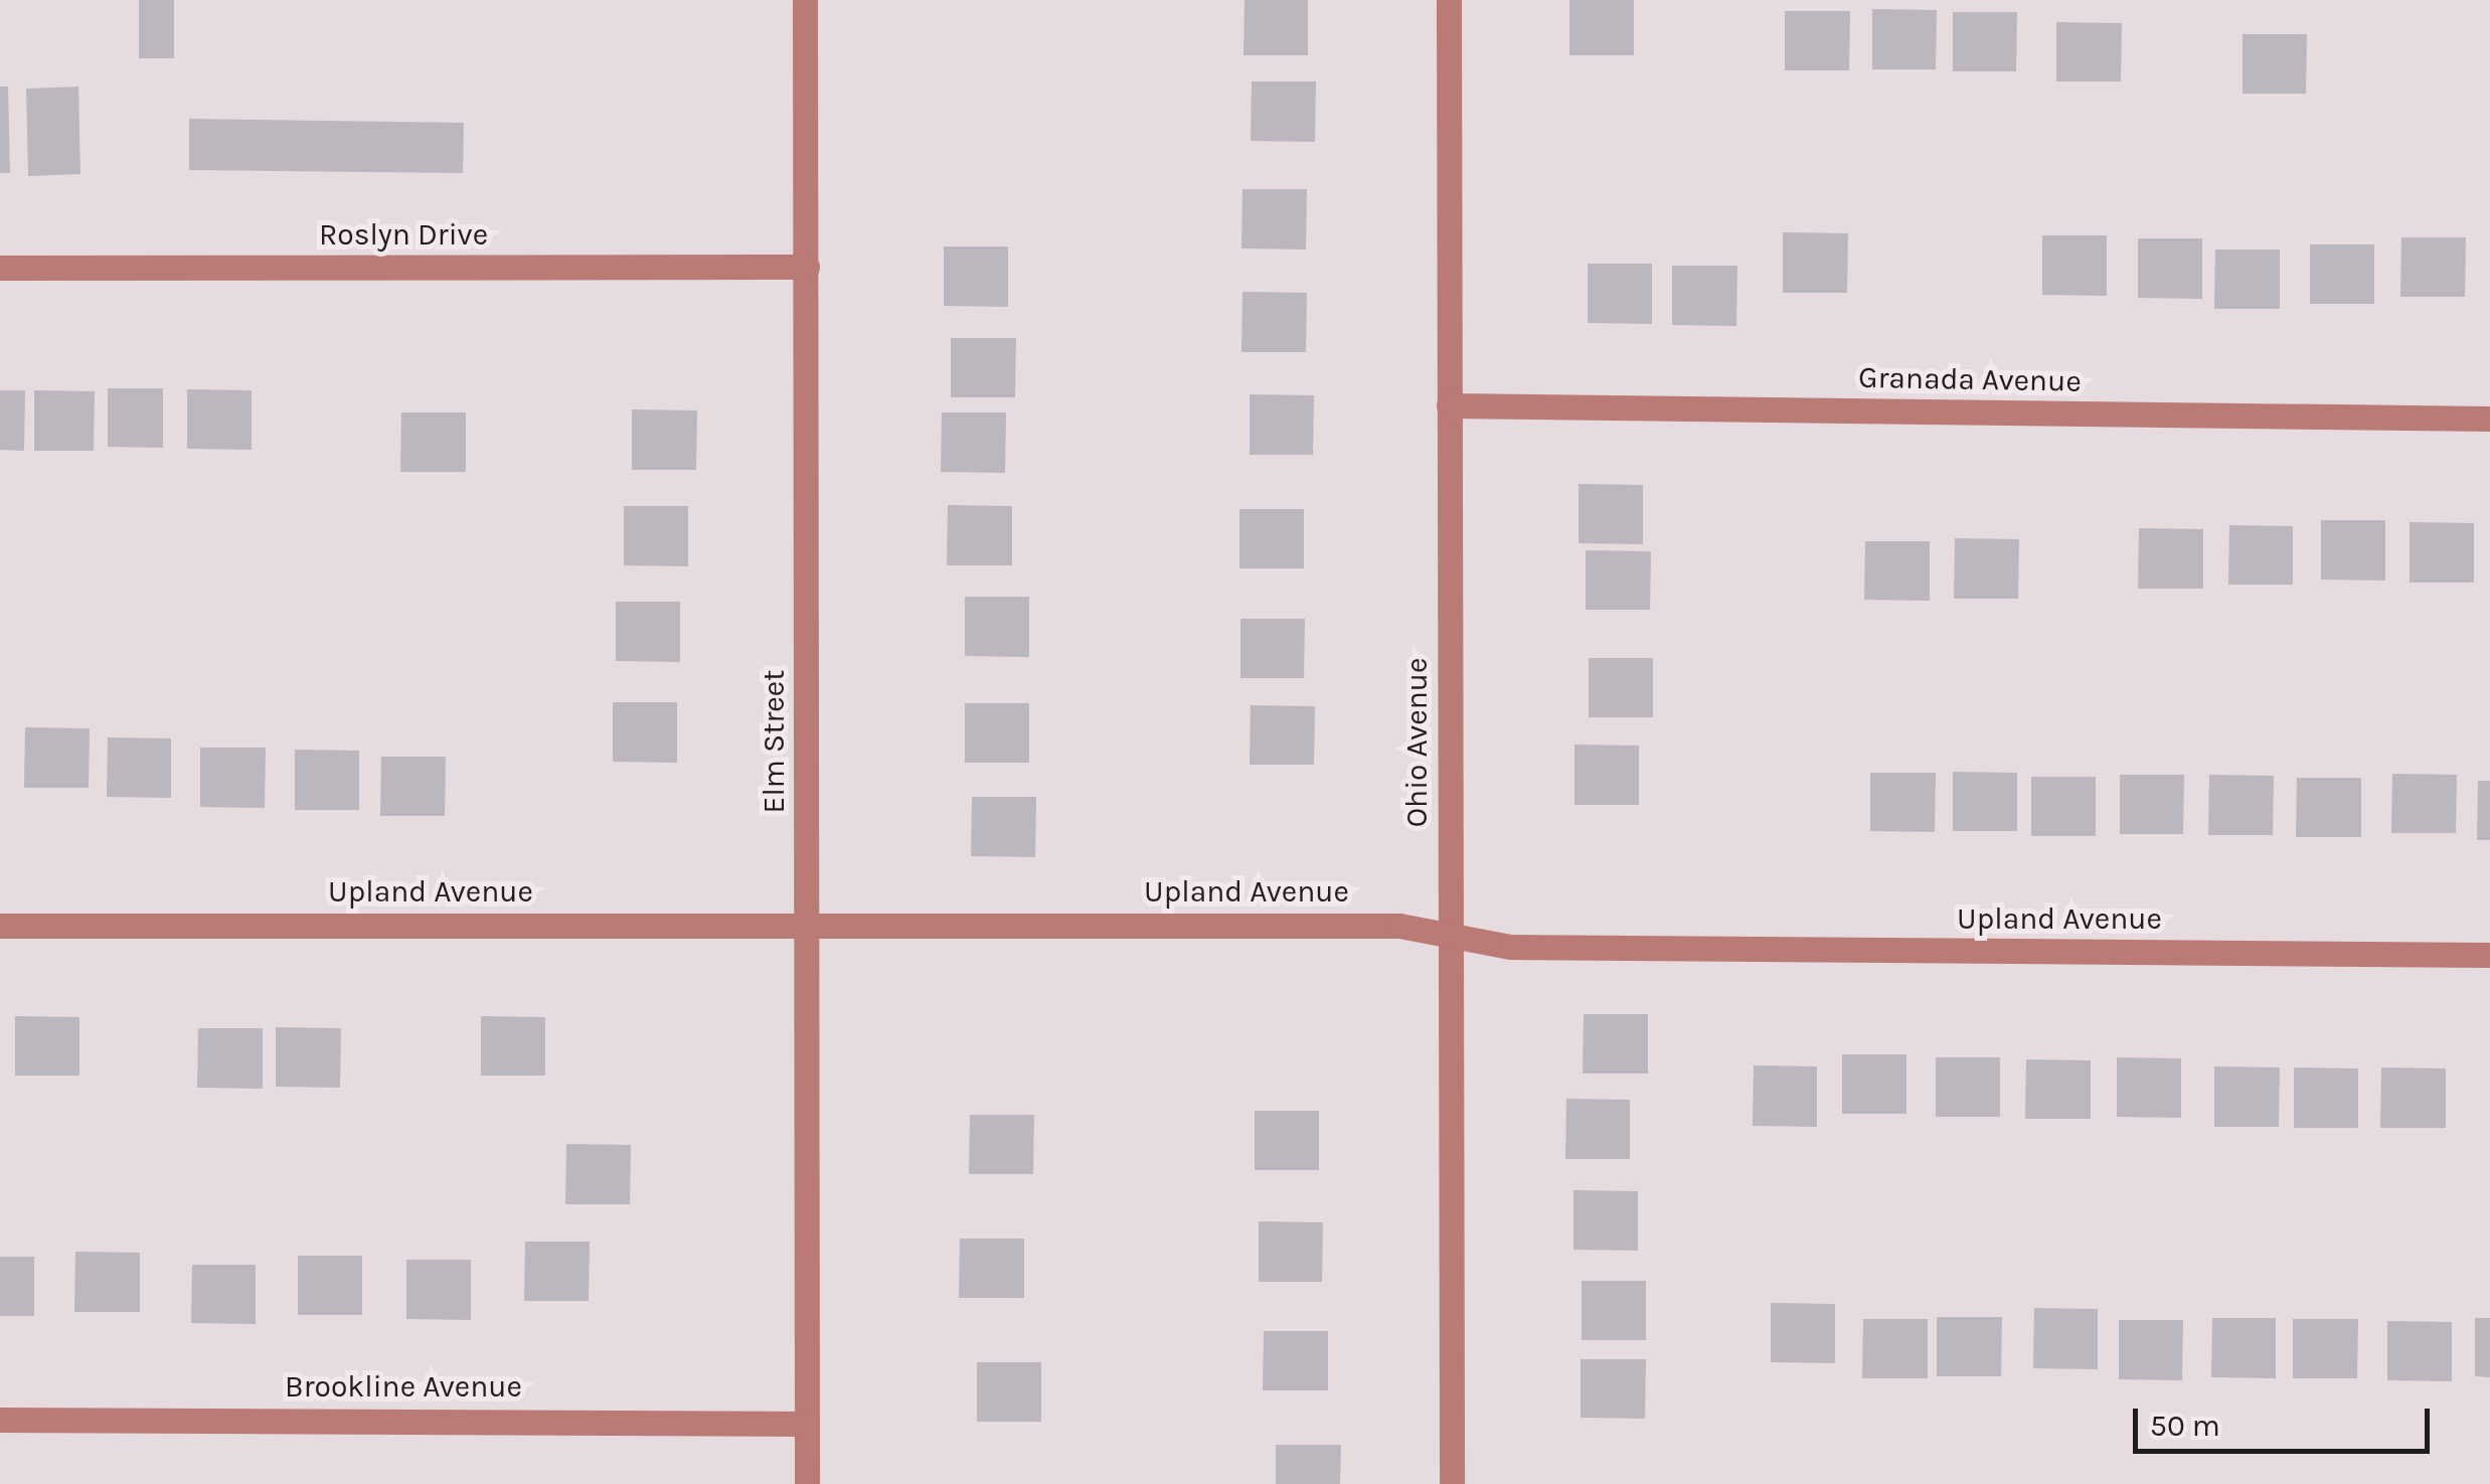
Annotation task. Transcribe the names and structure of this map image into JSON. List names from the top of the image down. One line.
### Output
{"streets":{"street":["Roslyn Drive","Granada Avenue","Elm Street","Ohio Avenue","Upland Avenue","Brookline Avenue"]},"crossings":[["Roslyn Drive","Elm Street"],["Granada Avenue","Ohio Avenue"],["Elm Street","Upland Avenue"],["Elm Street","Brookline Avenue"],["Ohio Avenue","Upland Avenue"]],"scale_bar":"50 m"}
